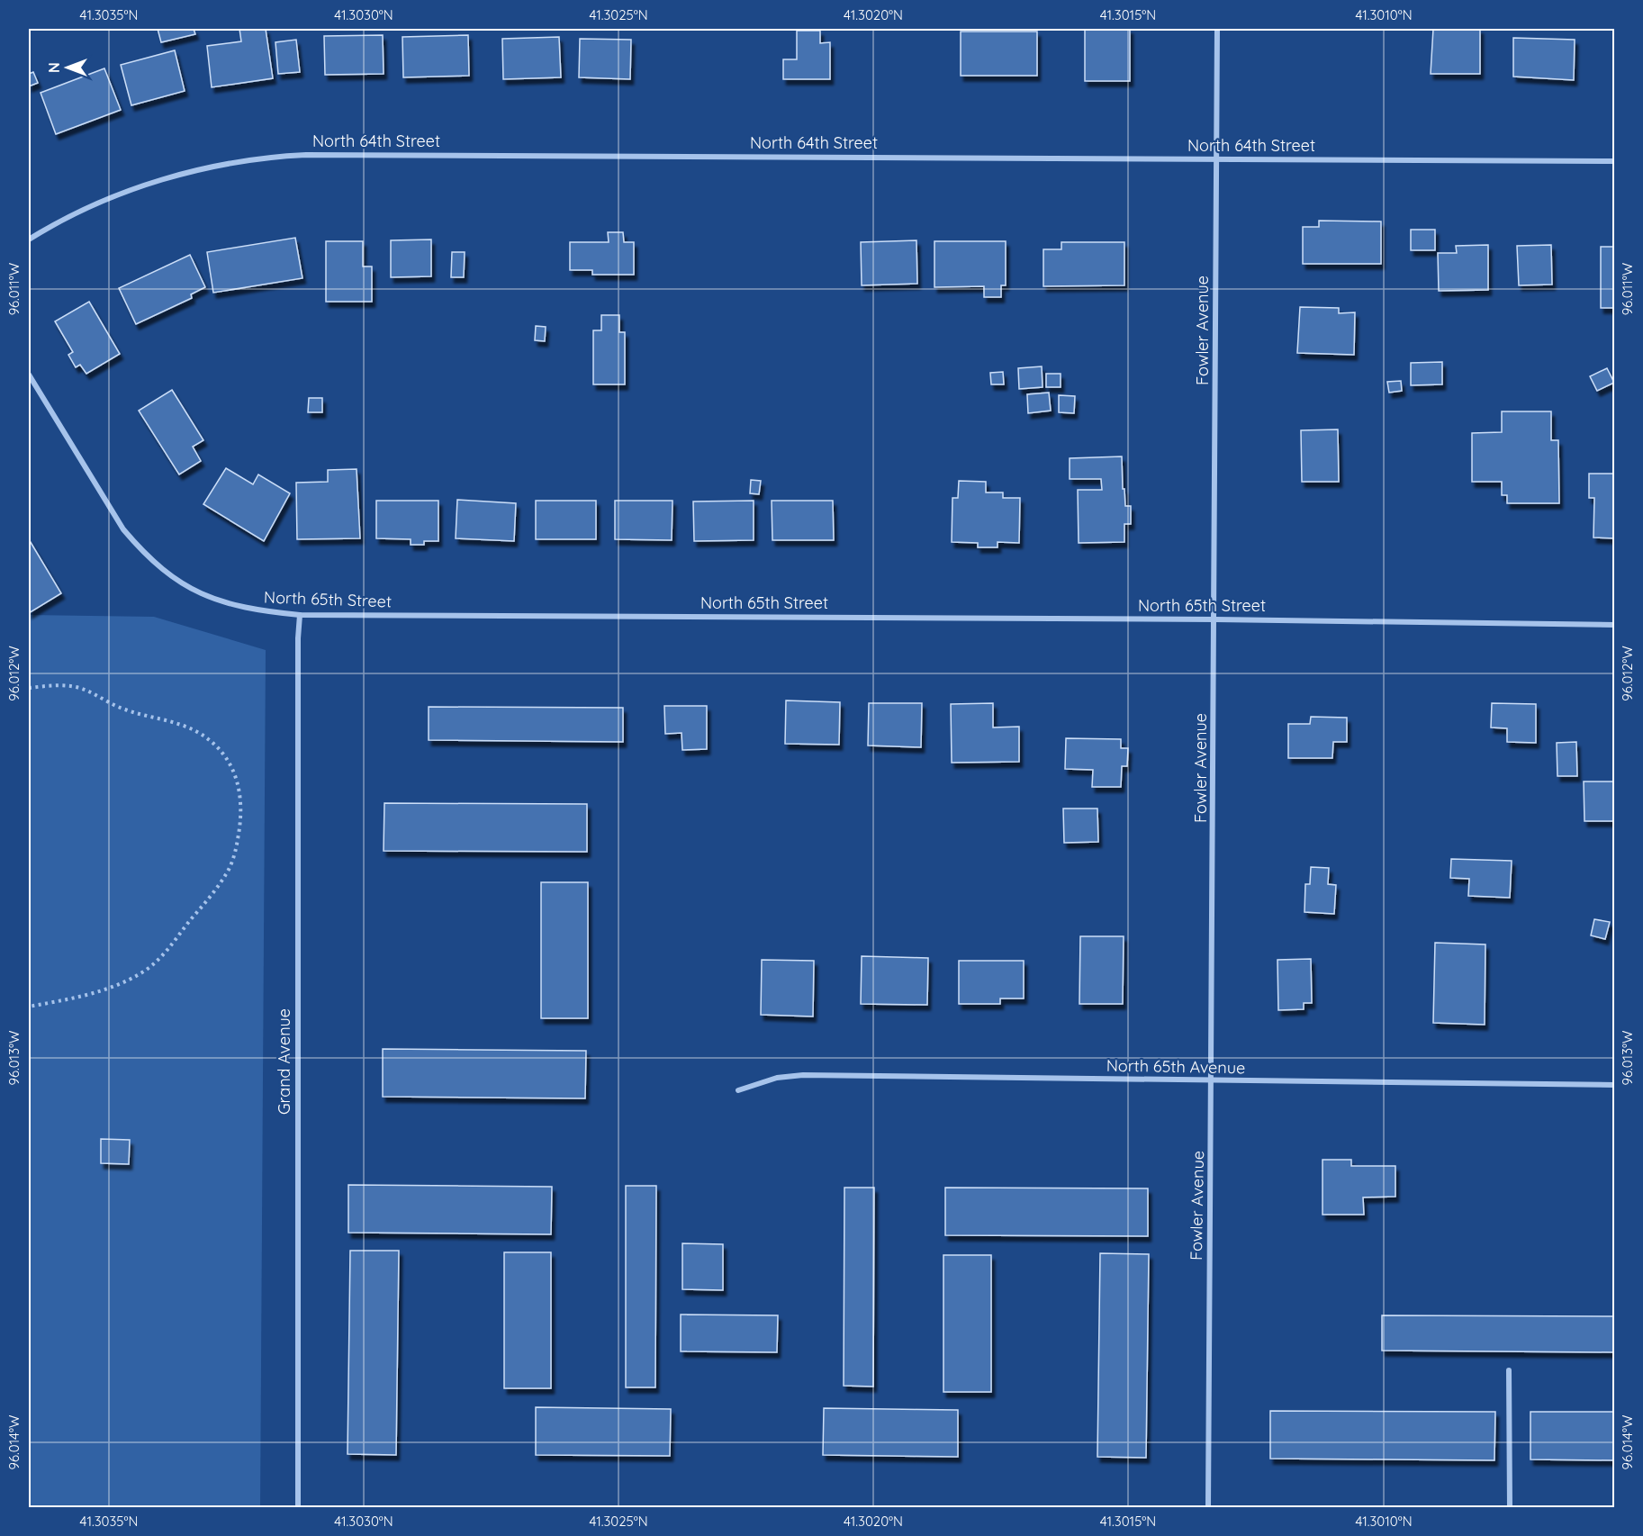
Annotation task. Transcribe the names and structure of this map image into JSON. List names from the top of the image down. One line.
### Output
{"streets":{"street":["North 64th Street","Fowler Avenue","North 65th Street","Grand Avenue","North 65th Avenue"]},"crossings":[["North 64th Street","Fowler Avenue"],["Fowler Avenue","North 65th Street"],["Fowler Avenue","North 65th Avenue"],["North 65th Street","Grand Avenue"]],"north":"left","coordinates":["41.3035°N","41.3030°N","41.3025°N","41.3020°N","41.3015°N","41.3010°N","96.011°W","96.012°W","96.013°W","96.014°W"]}
